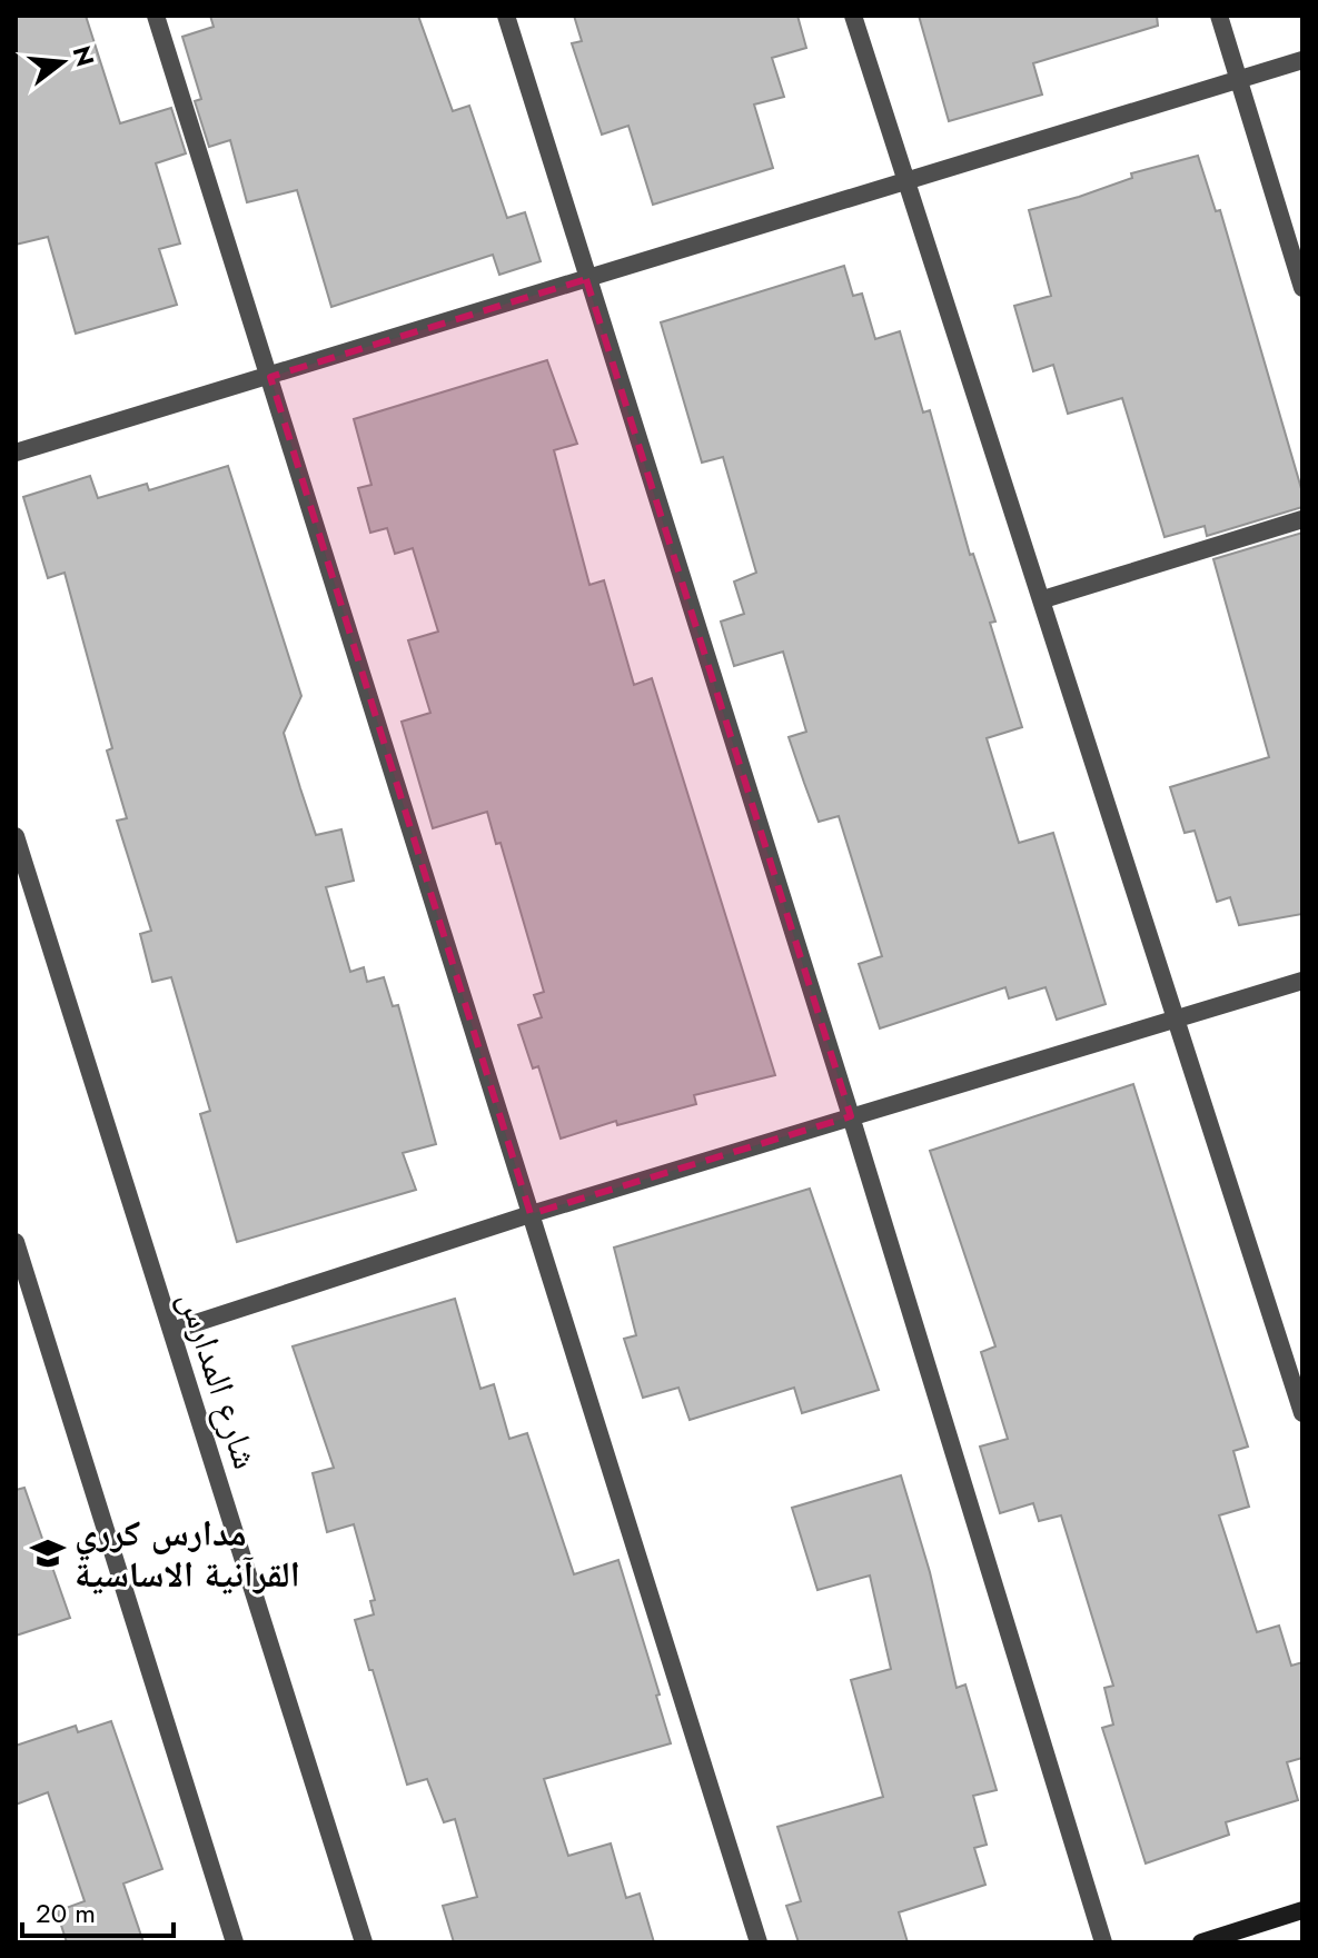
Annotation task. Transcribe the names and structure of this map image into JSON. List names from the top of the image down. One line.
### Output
{"streets":{"street":["شارع المدارس"]},"places":{"school or university":["مدارس كرري القرآنية الاساسية"]},"scale_bar":"20 m","north":"right"}
